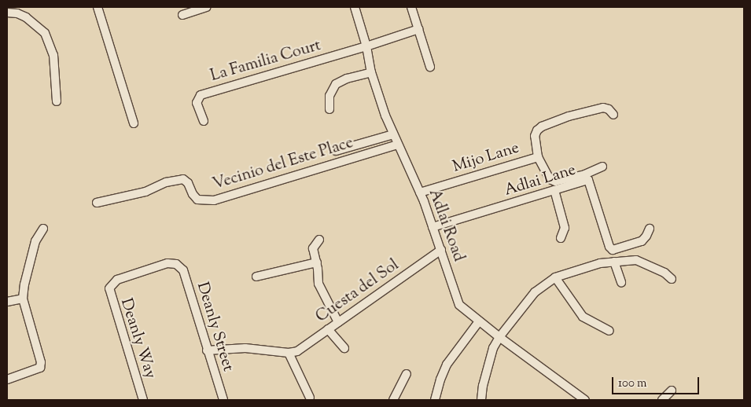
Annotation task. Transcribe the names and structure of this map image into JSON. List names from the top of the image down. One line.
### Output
{"streets":{"street":["La Familia Court","Mijo Lane","Vecinio del Este Place","Adlai Lane","Adlai Road","Cuesta del Sol","Deanly Street","Deanly Way"]},"crossings":[["La Familia Court","Adlai Road"],["Mijo Lane","Adlai Road"],["Vecinio del Este Place","Adlai Road"],["Adlai Lane","Adlai Road"],["Adlai Road","Cuesta del Sol"],["Deanly Street","Deanly Way"]],"scale_bar":"100 m"}
